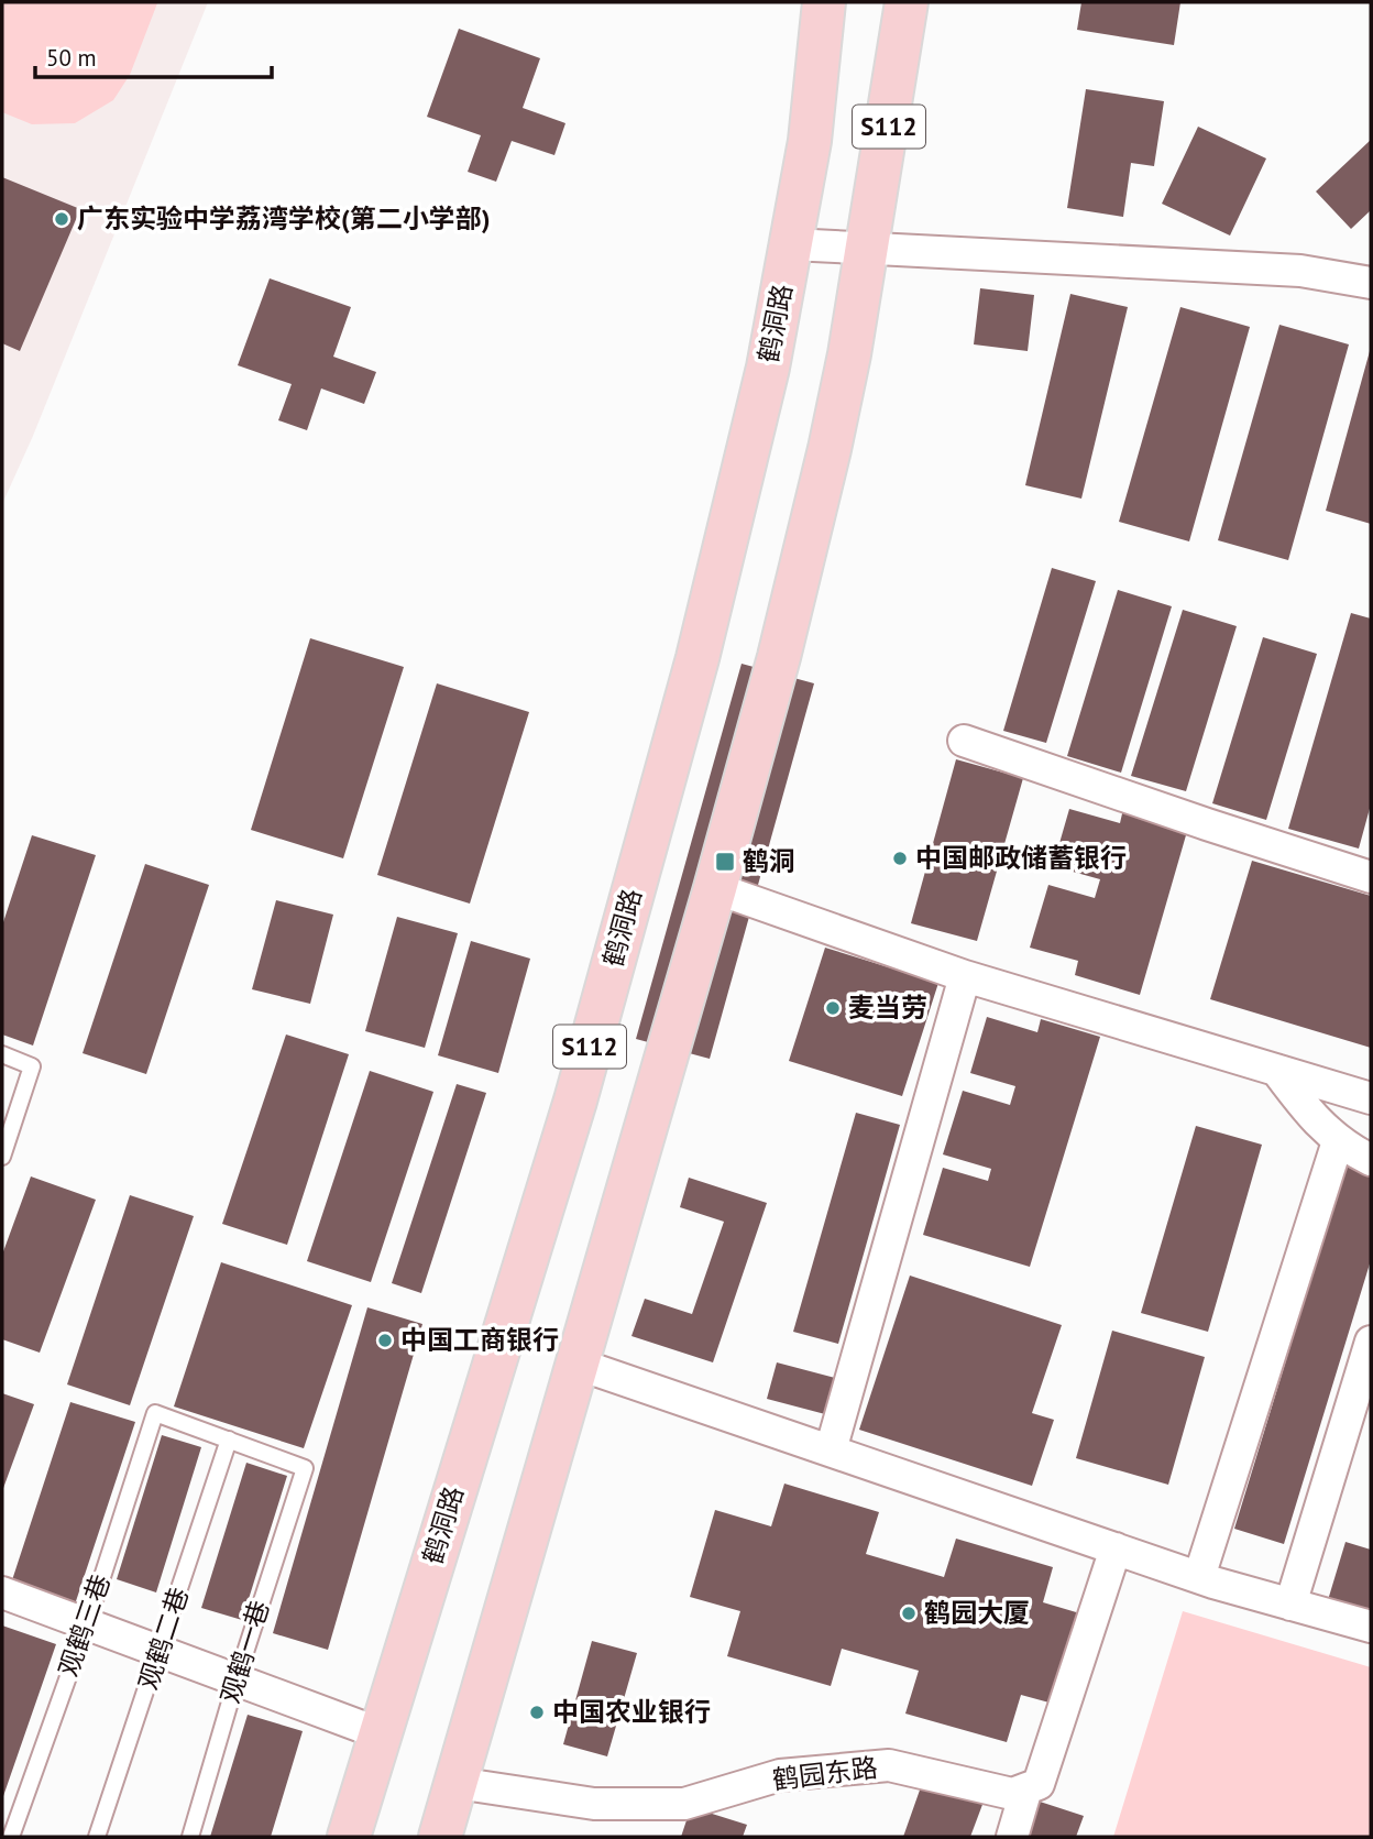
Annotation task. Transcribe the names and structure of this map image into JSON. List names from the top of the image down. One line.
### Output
{"streets":{"main road":["S112","鹤洞路"],"street":["鹤园东路"],"lane":["观鹤三巷","观鹤二巷","观鹤一巷"]},"crossings":[["S112","鹤园东路"],["观鹤三巷","观鹤二巷"],["观鹤三巷","观鹤一巷"],["观鹤二巷","观鹤一巷"]],"places":{"other":["广东实验中学荔湾学校(第二小学部)","中国邮政储蓄银行","麦当劳","中国工商银行","鹤园大厦","中国农业银行"],"transit":["鹤洞"]},"scale_bar":"50 m"}
